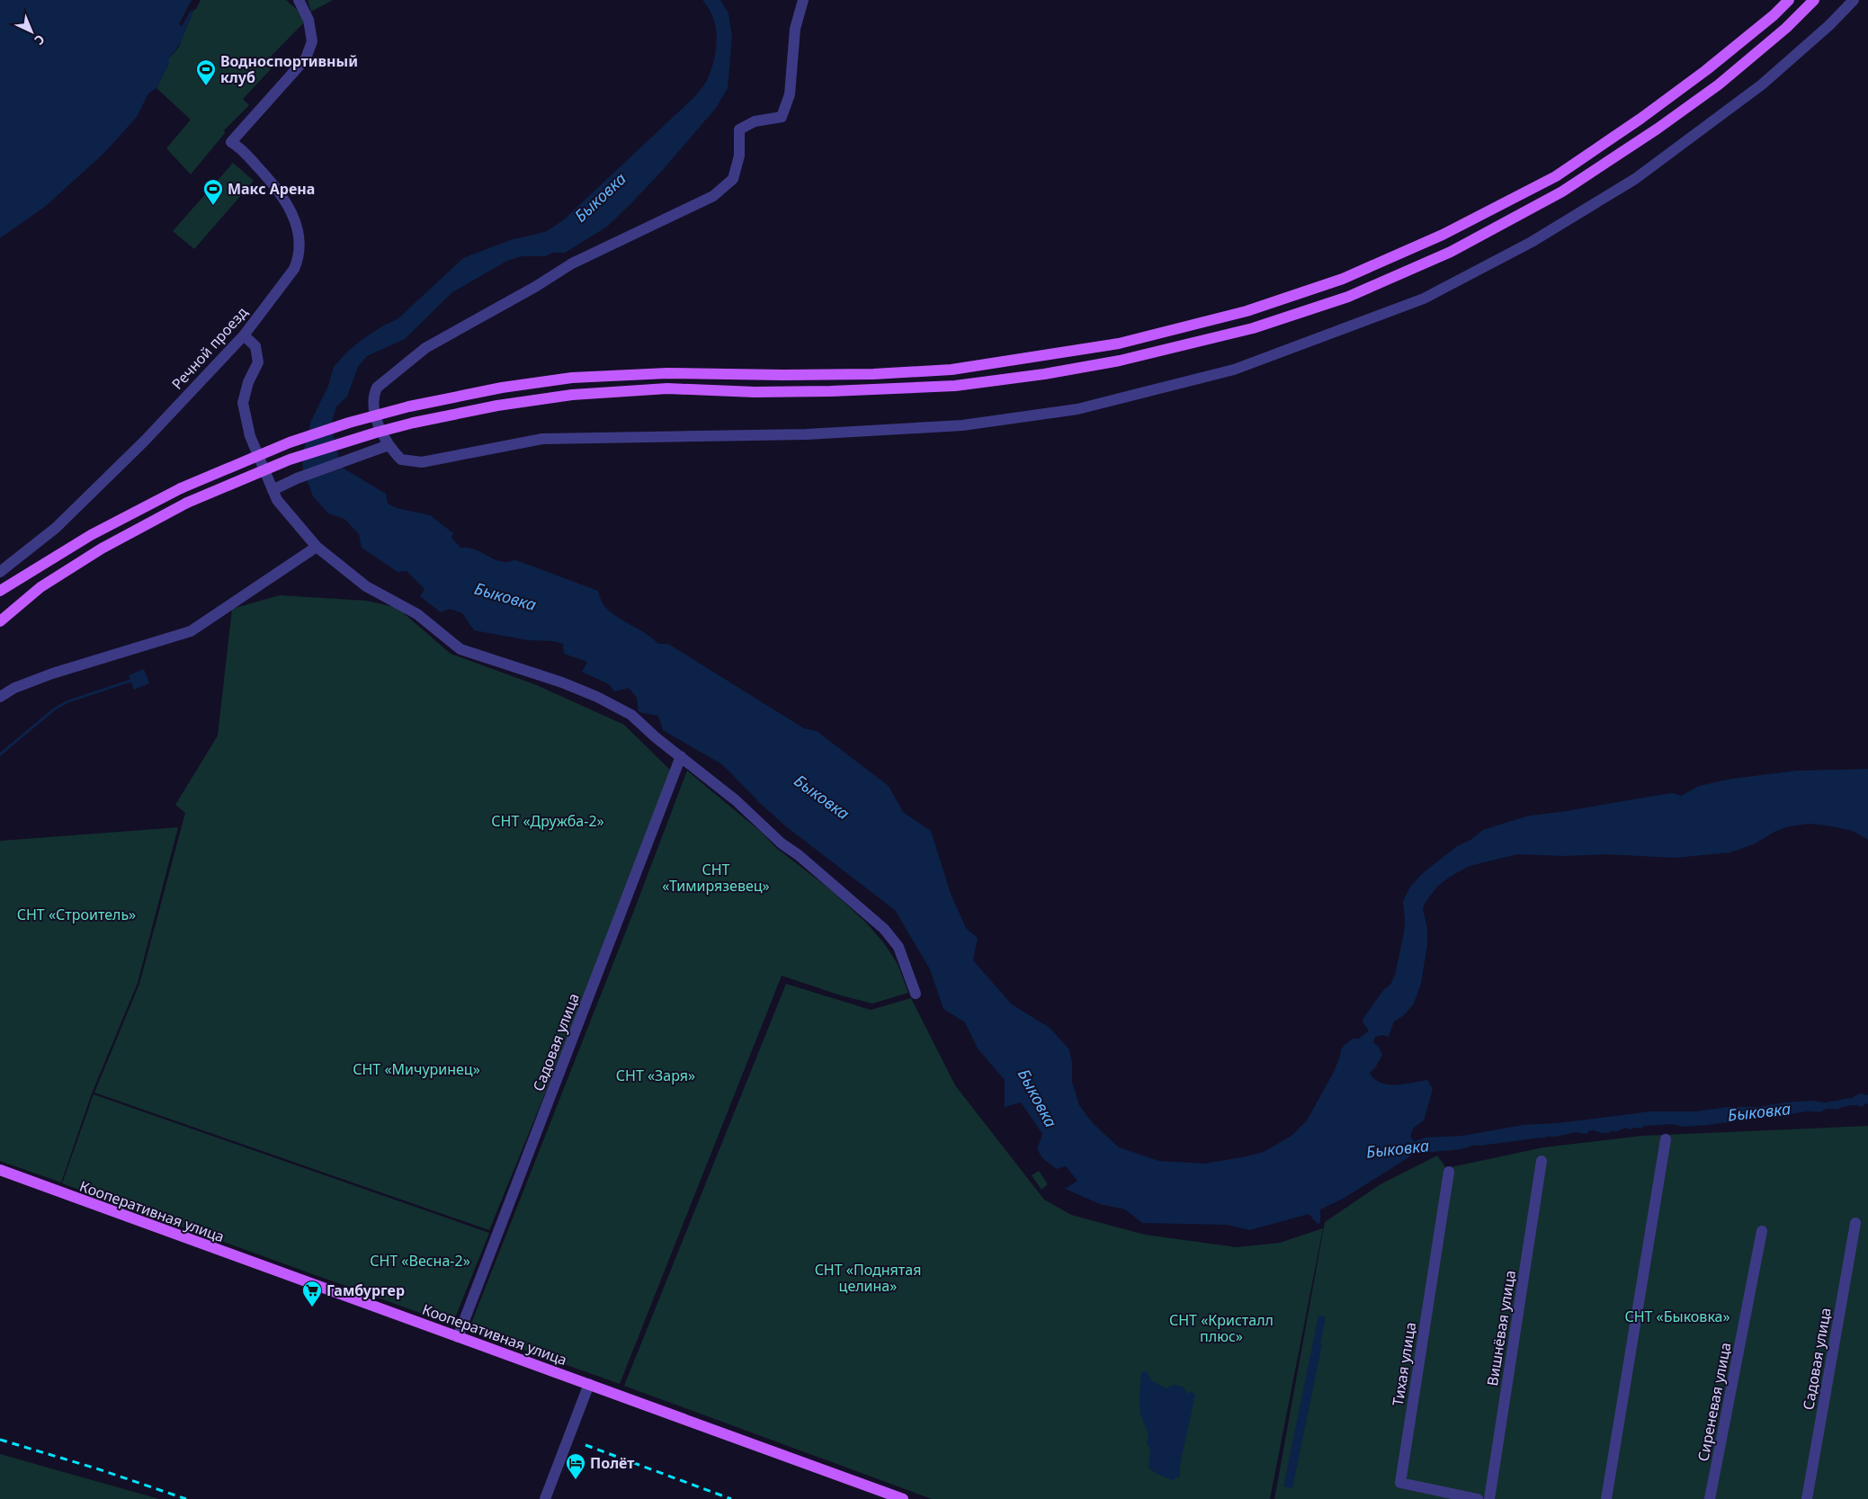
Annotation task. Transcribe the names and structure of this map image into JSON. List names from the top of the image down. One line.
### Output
{"streets":{"main road":["Кооперативная улица"],"street":["Речной проезд","Садовая улица","Вишнёвая улица","Тихая улица","Сиреневая улица"]},"crossings":[["Садовая улица","Кооперативная улица"]],"water":["Быковка"],"parks":["СНТ «Дружба-2»","СНТ «Тимирязевец»","СНТ «Строитель»","СНТ «Мичуринец»","СНТ «Заря»","СНТ «Весна-2»","СНТ «Поднятая целина»","СНТ «Быковка»","СНТ «Кристалл плюс»"],"places":{"sports":["Водноспортивный клуб","Макс Арена"],"supermarket":["Гамбургер"],"hotel":["Полёт"]},"north":"bottom right"}
